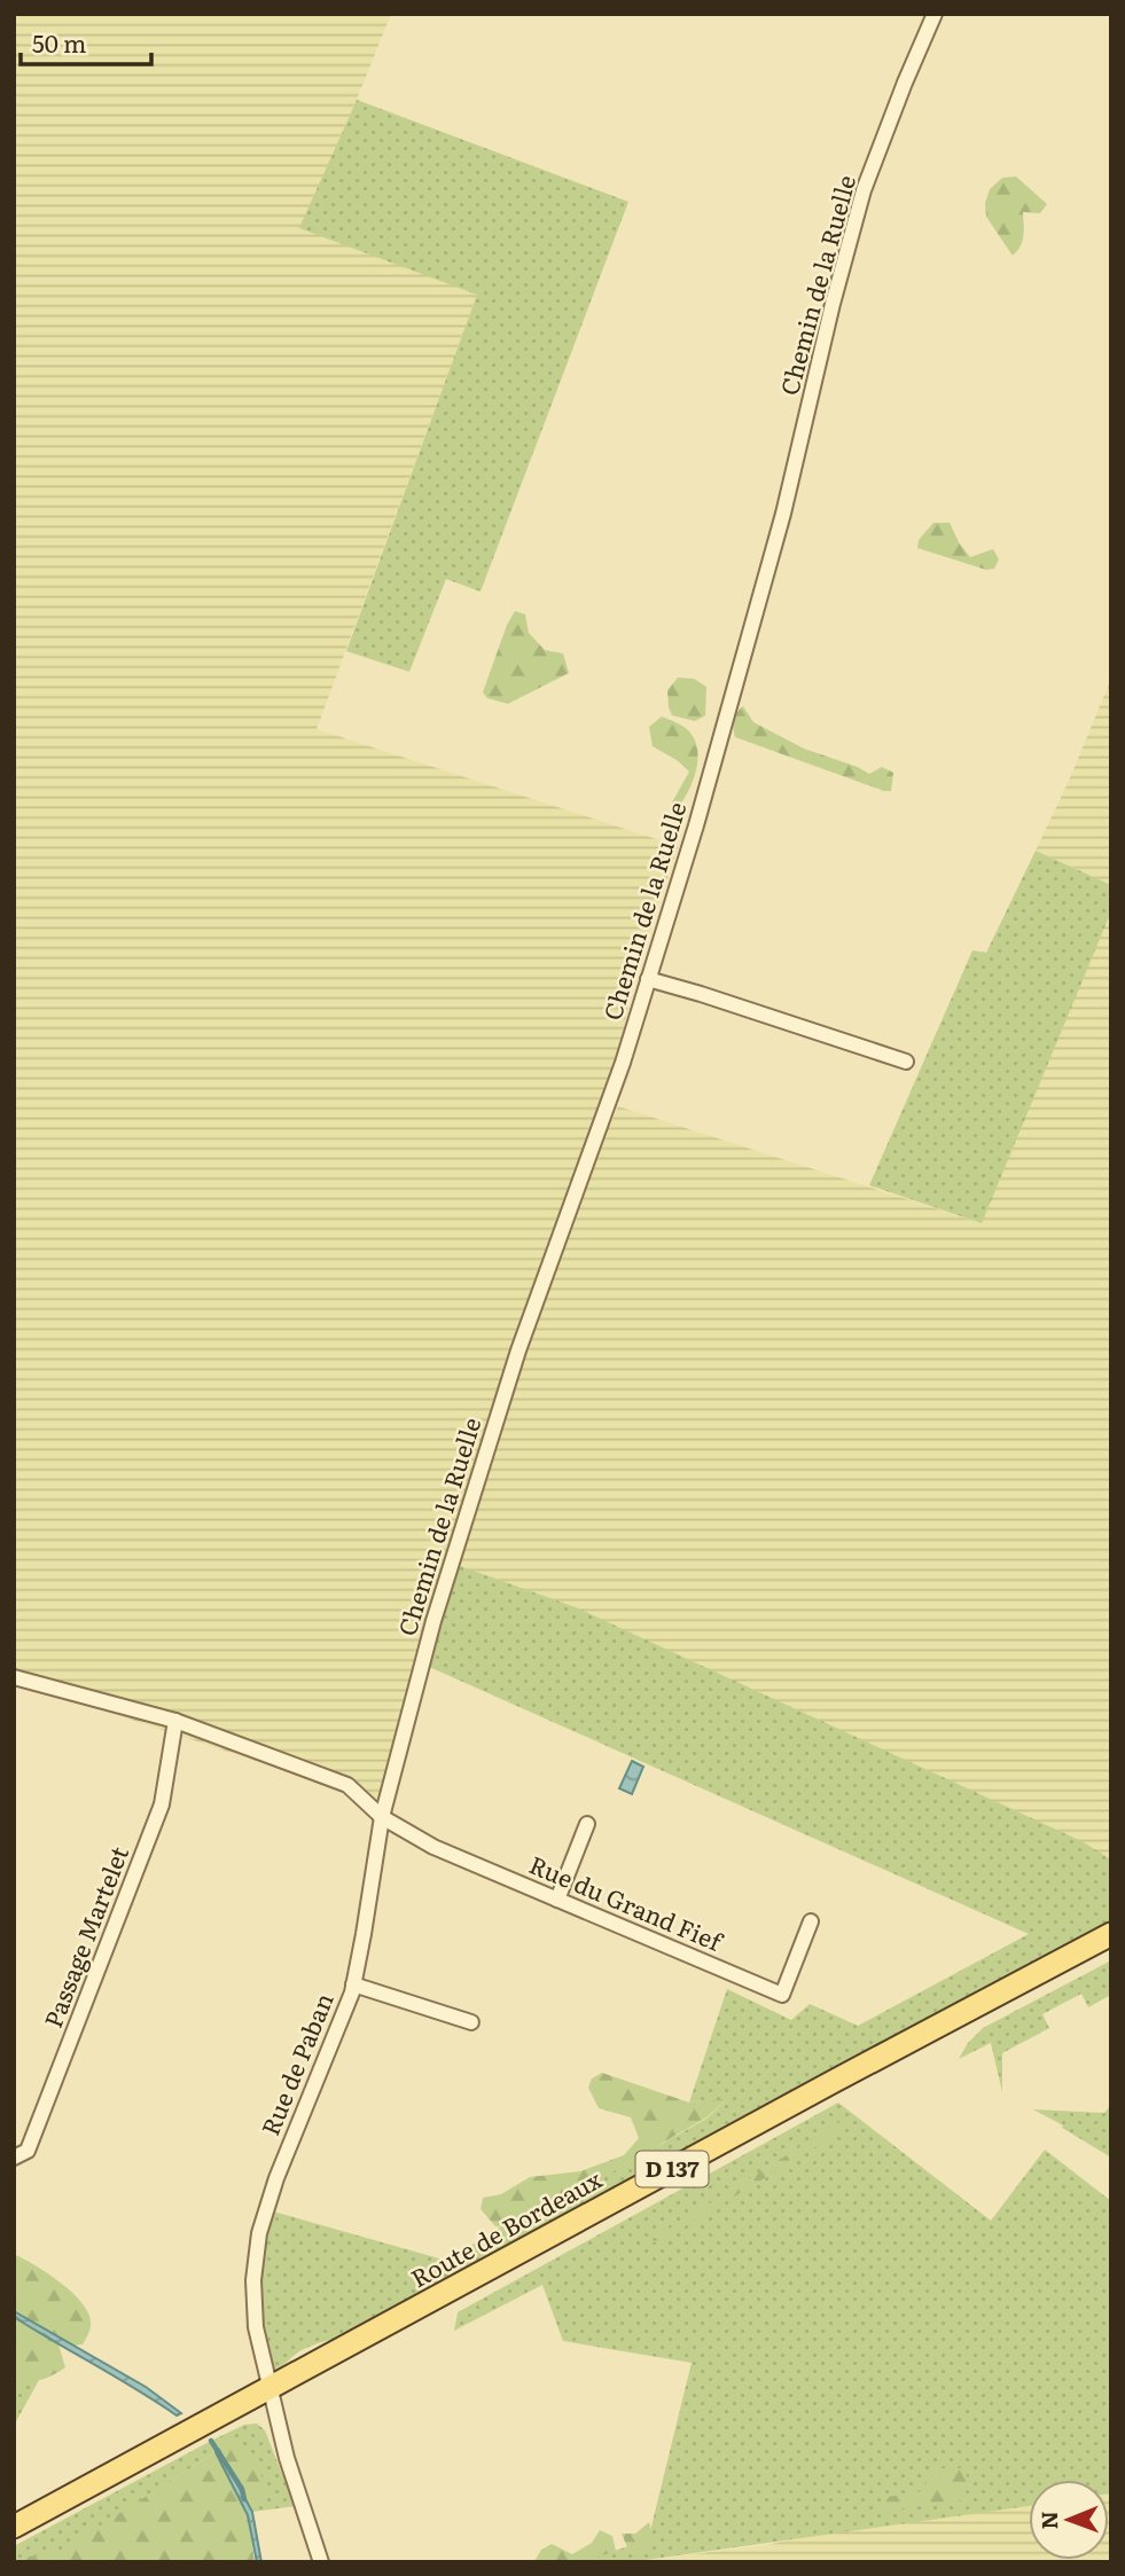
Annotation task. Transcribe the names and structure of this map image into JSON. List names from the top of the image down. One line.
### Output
{"streets":{"main road":["D 137","Route de Bordeaux"],"street":["Chemin de la Ruelle","Rue du Grand Fief","Passage Martelet","Rue de Paban"]},"crossings":[["Chemin de la Ruelle","Rue du Grand Fief"],["Chemin de la Ruelle","Rue de Paban"],["Rue du Grand Fief","Passage Martelet"],["Rue du Grand Fief","Rue de Paban"],["Rue de Paban","Route de Bordeaux"]],"scale_bar":"50 m","north":"left"}
